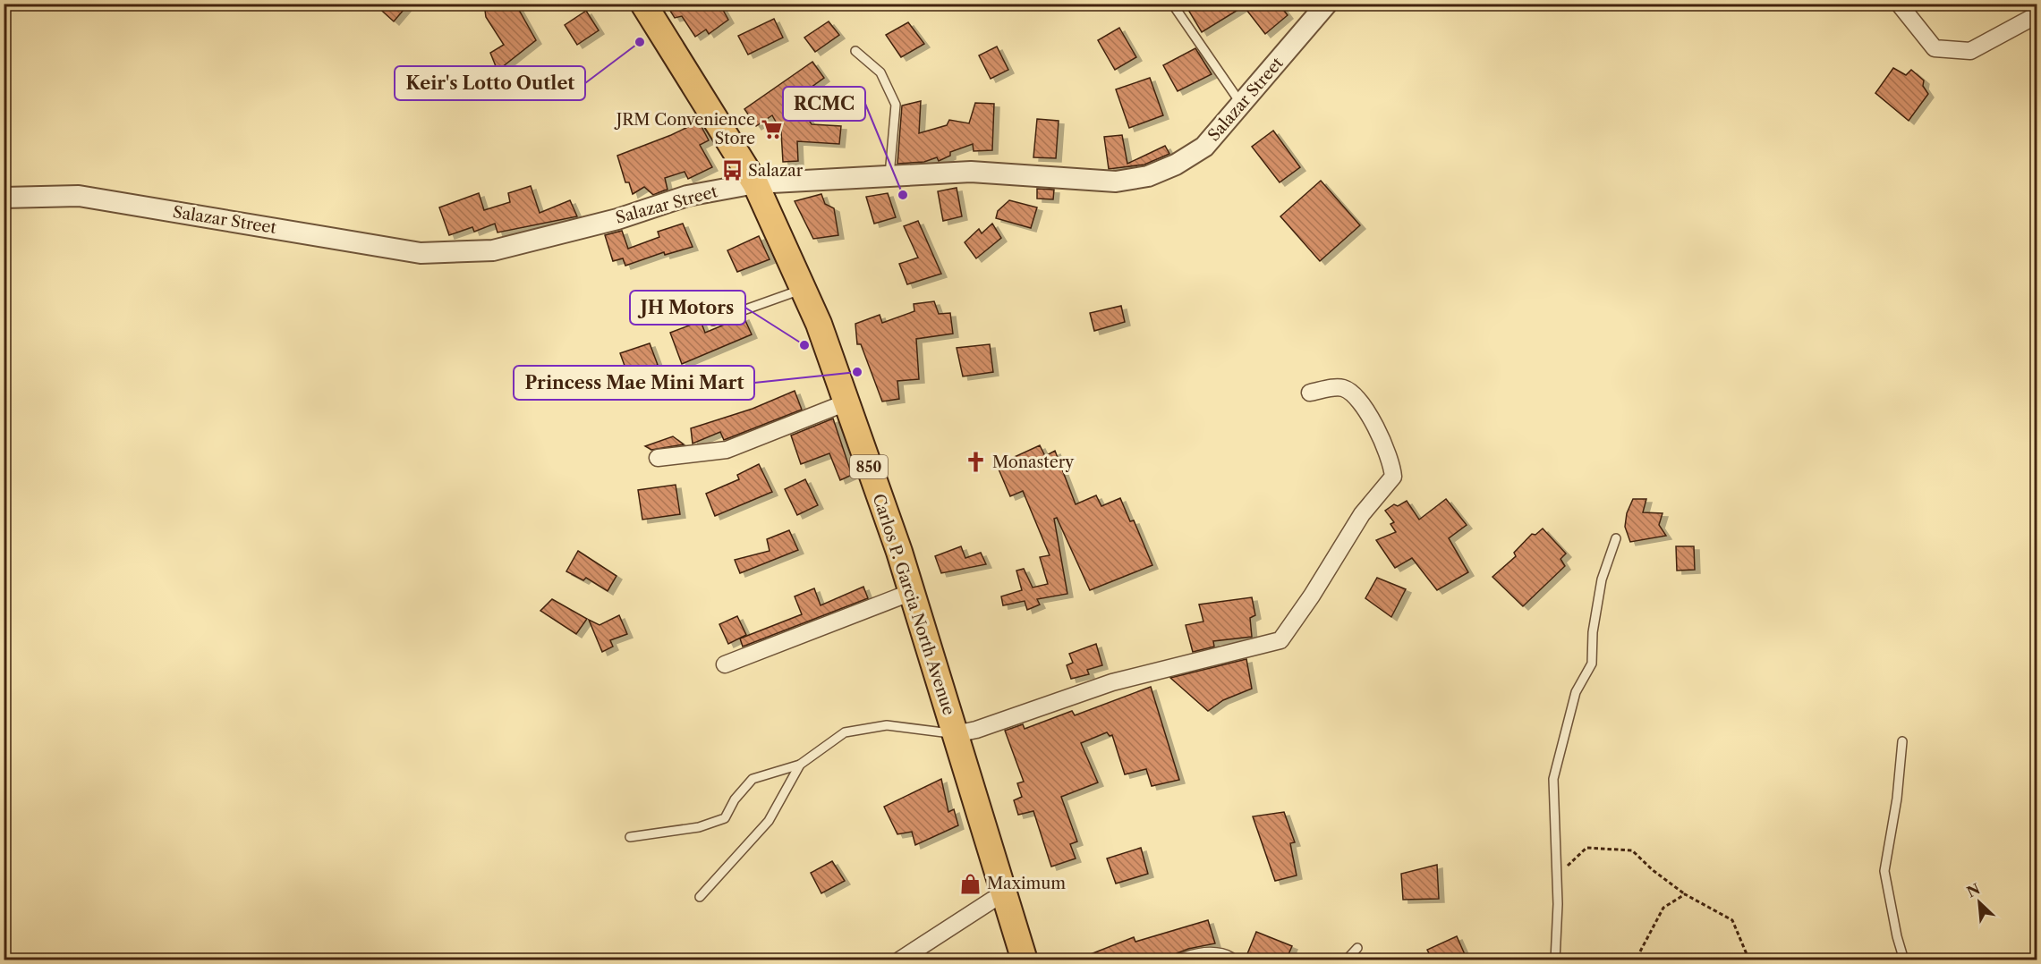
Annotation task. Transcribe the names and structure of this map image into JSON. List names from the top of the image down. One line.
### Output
{"streets":{"main road":["850","Carlos P. Garcia North Avenue"],"street":["Salazar Street"]},"crossings":[["Salazar Street","Carlos P. Garcia North Avenue"]],"places":{"other":["Keir's Lotto Outlet","RCMC","JH Motors","Princess Mae Mini Mart"],"supermarket":["JRM Convenience Store"],"bus stop":["Salazar"],"church":["Monastery"],"shop":["Maximum"]},"north":"top left"}
